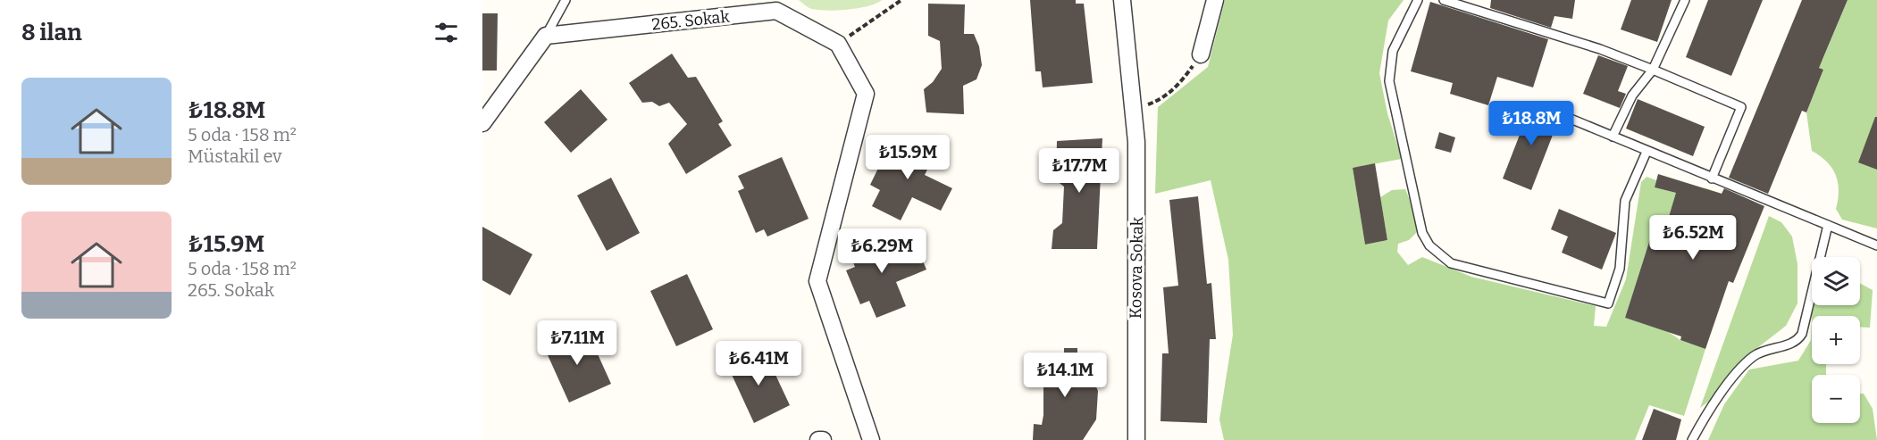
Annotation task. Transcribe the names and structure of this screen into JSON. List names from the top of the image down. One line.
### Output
{"streets":{"street":["265. Sokak","Kosova Sokak"]},"page":{"heading":"8 ilan","list":[{"name":"₺18.8M","note":"5 oda · 158 m² · Müstakil ev"},{"name":"₺15.9M","note":"5 oda · 158 m² · 265. Sokak"}],"price":["₺18.8M","₺15.9M","₺17.7M","₺6.52M","₺6.29M","₺7.11M","₺6.41M","₺14.1M"],"map_buttons":["+","−"]}}
